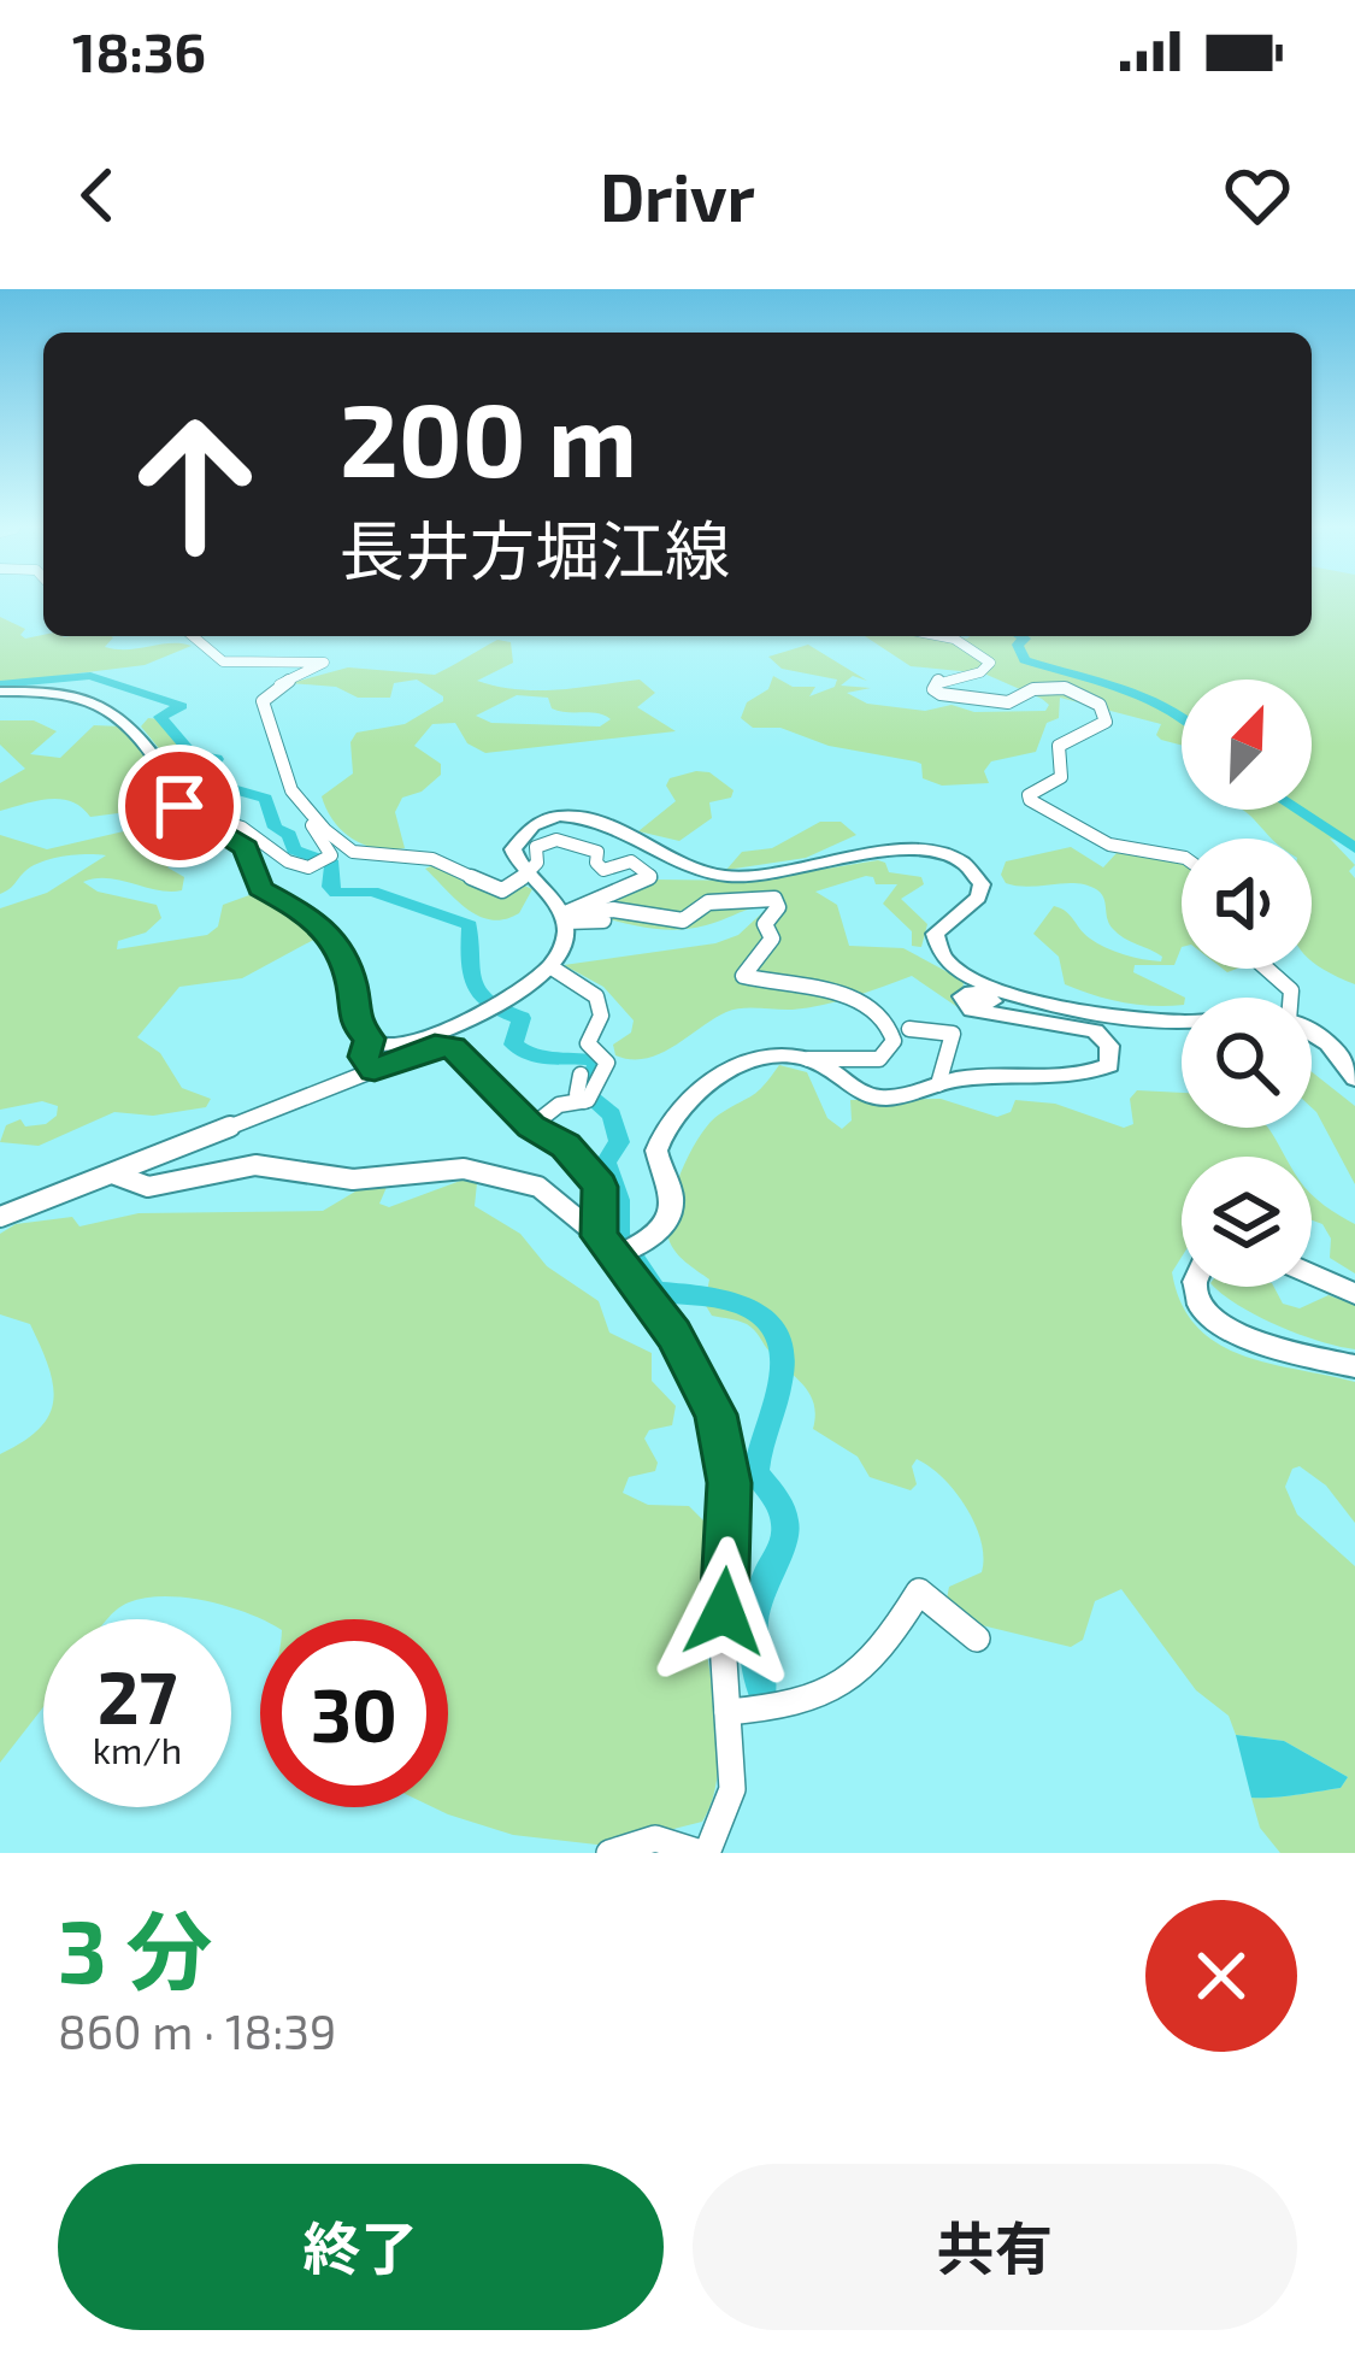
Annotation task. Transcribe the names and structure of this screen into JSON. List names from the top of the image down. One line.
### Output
{"north":"top right","page":{"status":"18:36","header":"Drivr","turn":["200 m","長井方堀江線"],"speed":"27 km/h","limit":"30","heading":["3 分","860 m · 18:39"],"buttons":["終了","共有"]}}
